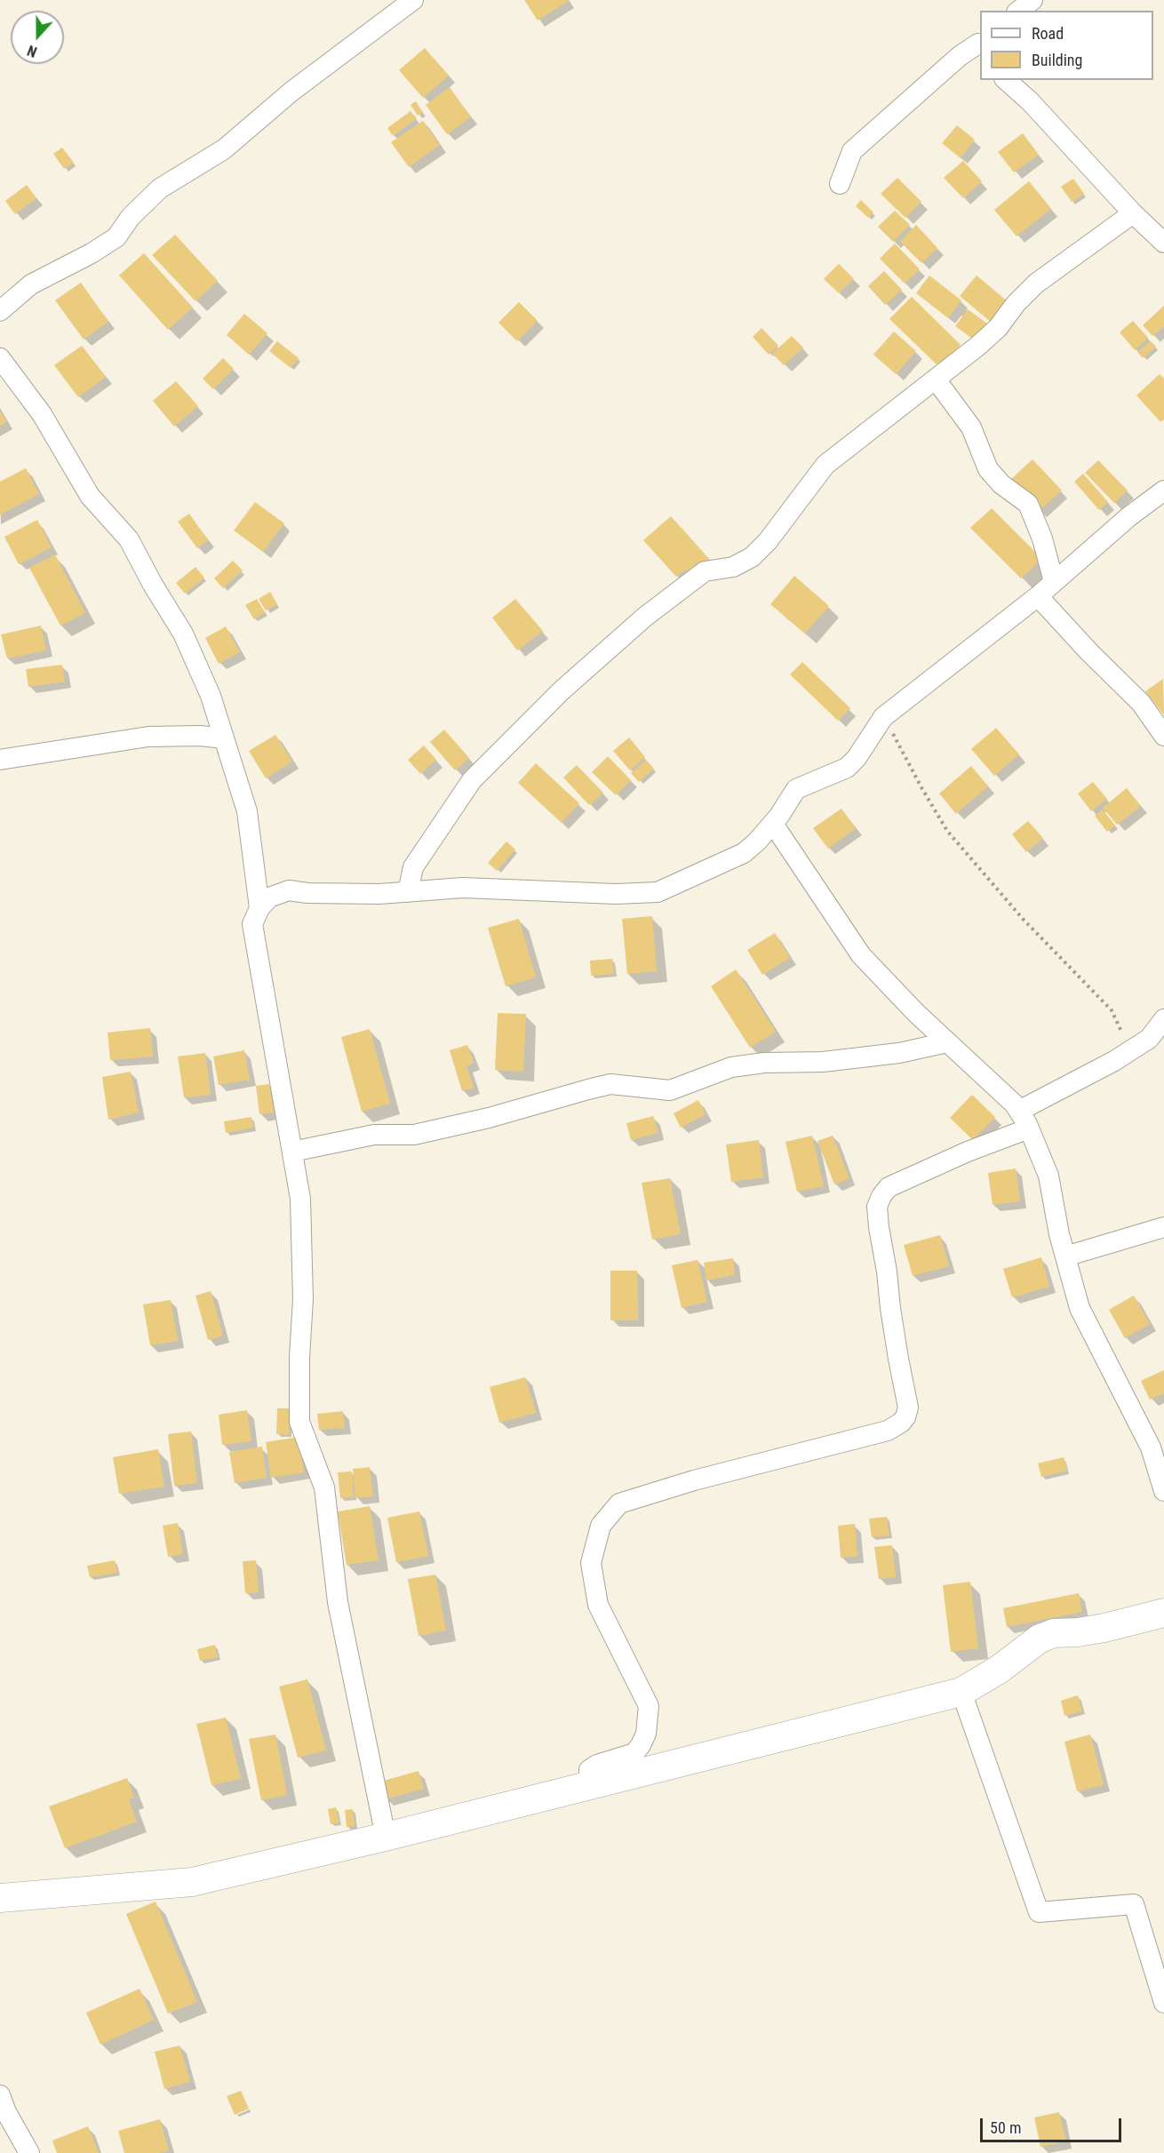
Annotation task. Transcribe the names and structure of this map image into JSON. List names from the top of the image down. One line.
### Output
{"legend":["Road","Building"],"scale_bar":"50 m","north":"bottom"}
